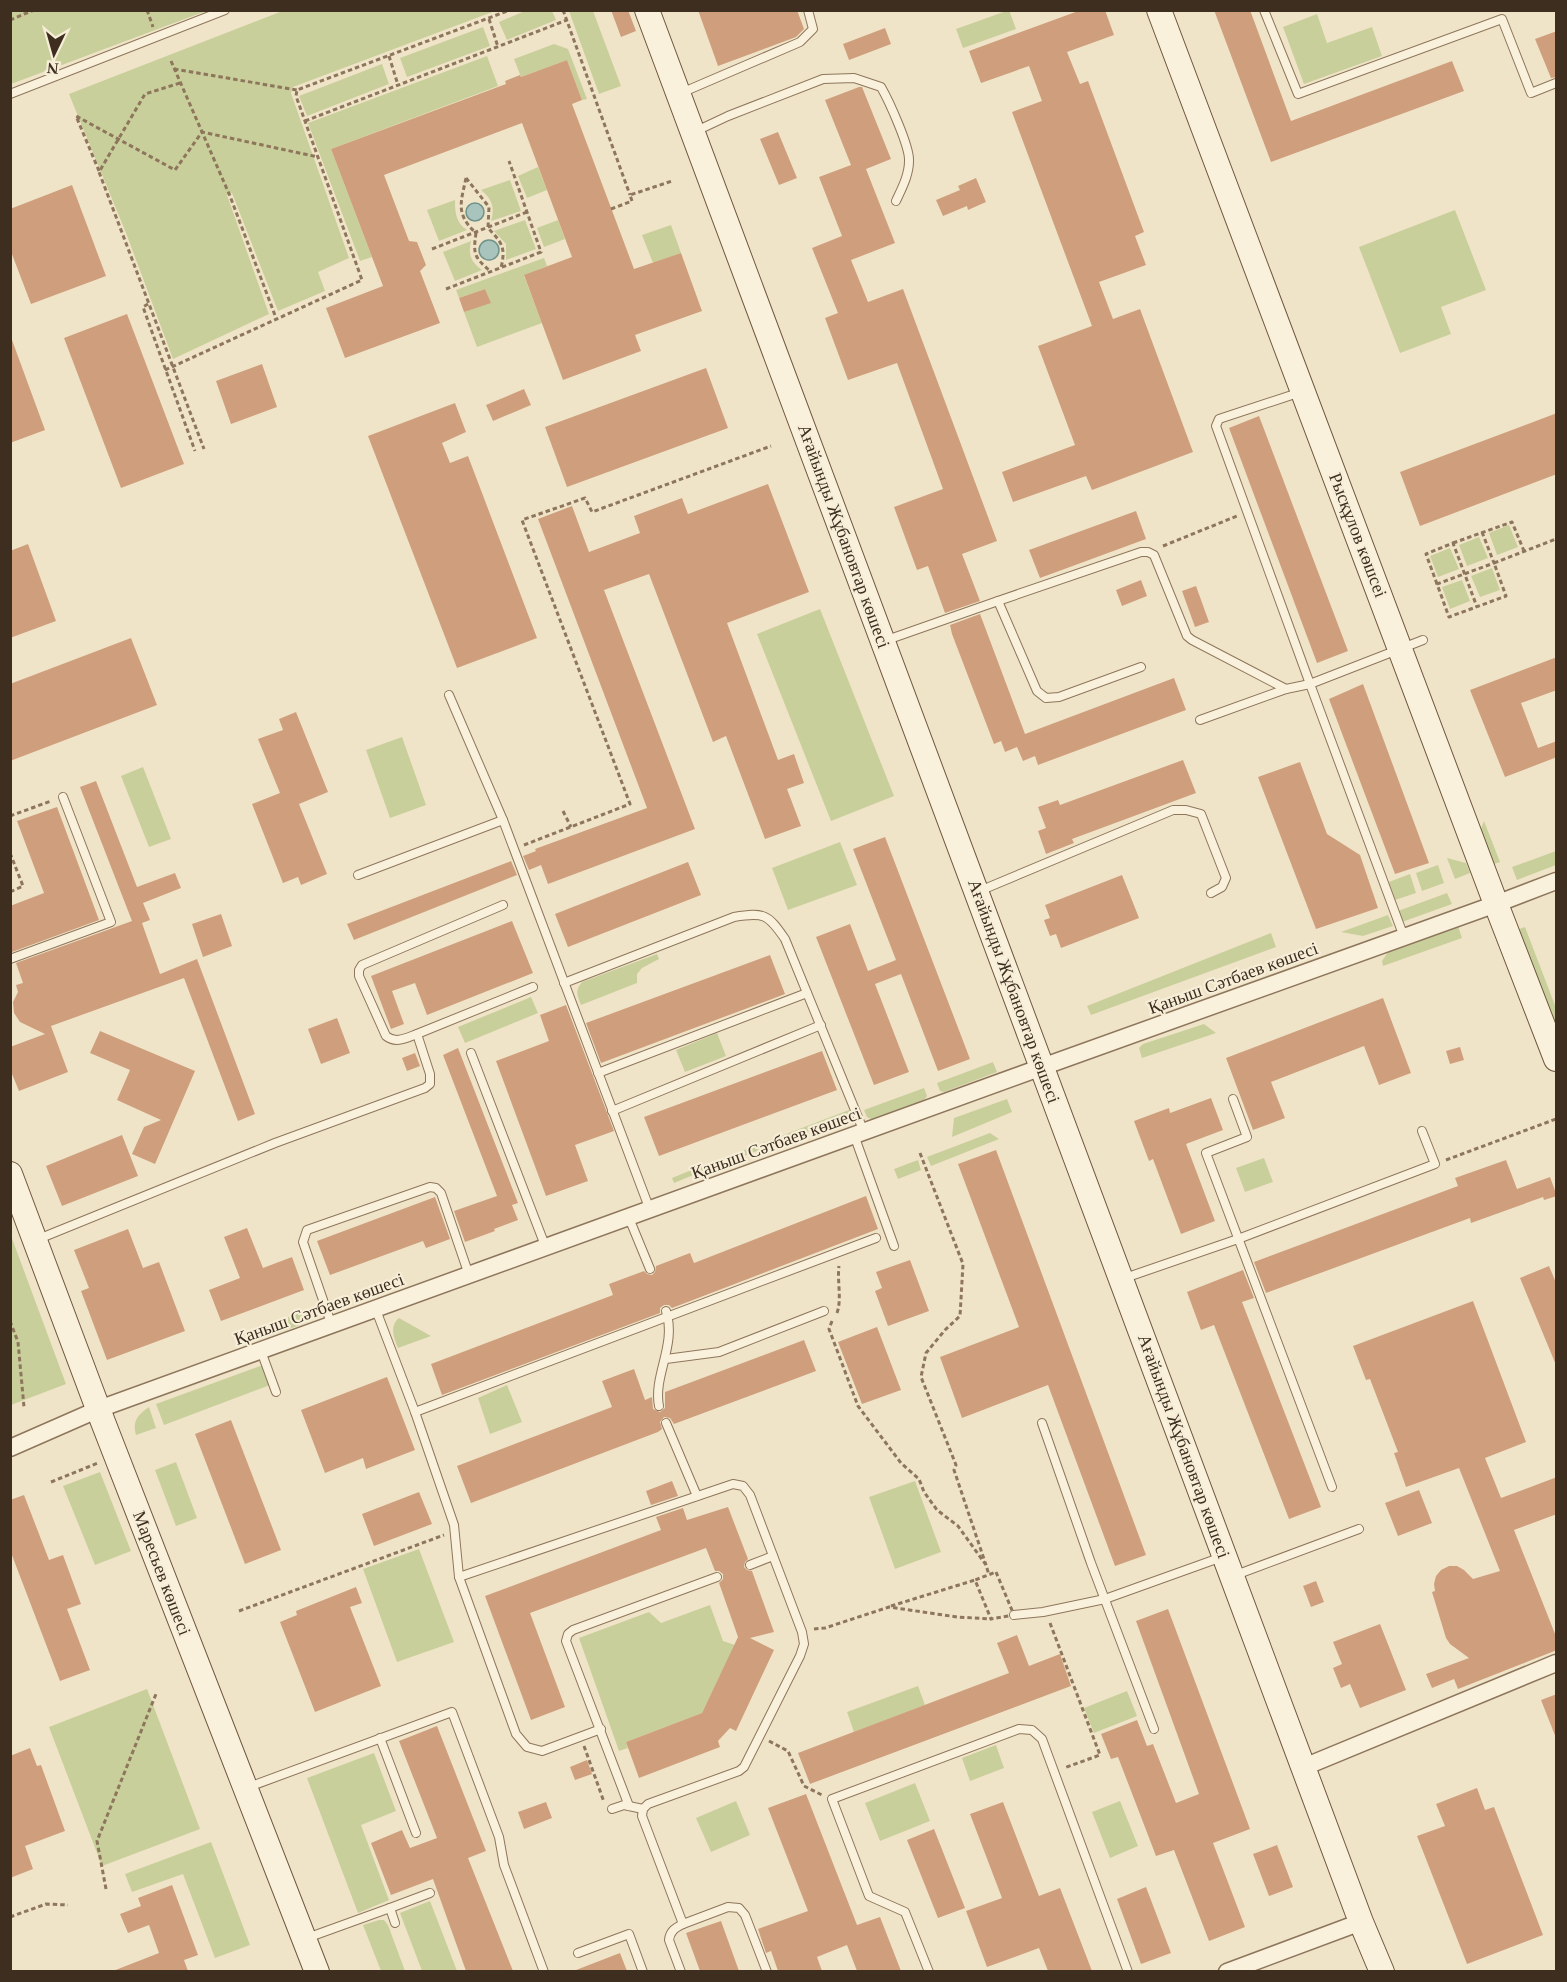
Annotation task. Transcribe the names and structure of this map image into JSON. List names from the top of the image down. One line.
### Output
{"streets":{"street":["Рысқұлов көшсеі","Ағайынды Жұбановтар көшесі","Қаныш Сәтбаев көшесі","Маресьев көшесі"]},"crossings":[["Рысқұлов көшсеі","Қаныш Сәтбаев көшесі"],["Ағайынды Жұбановтар көшесі","Қаныш Сәтбаев көшесі"],["Қаныш Сәтбаев көшесі","Маресьев көшесі"]],"north":"bottom"}
